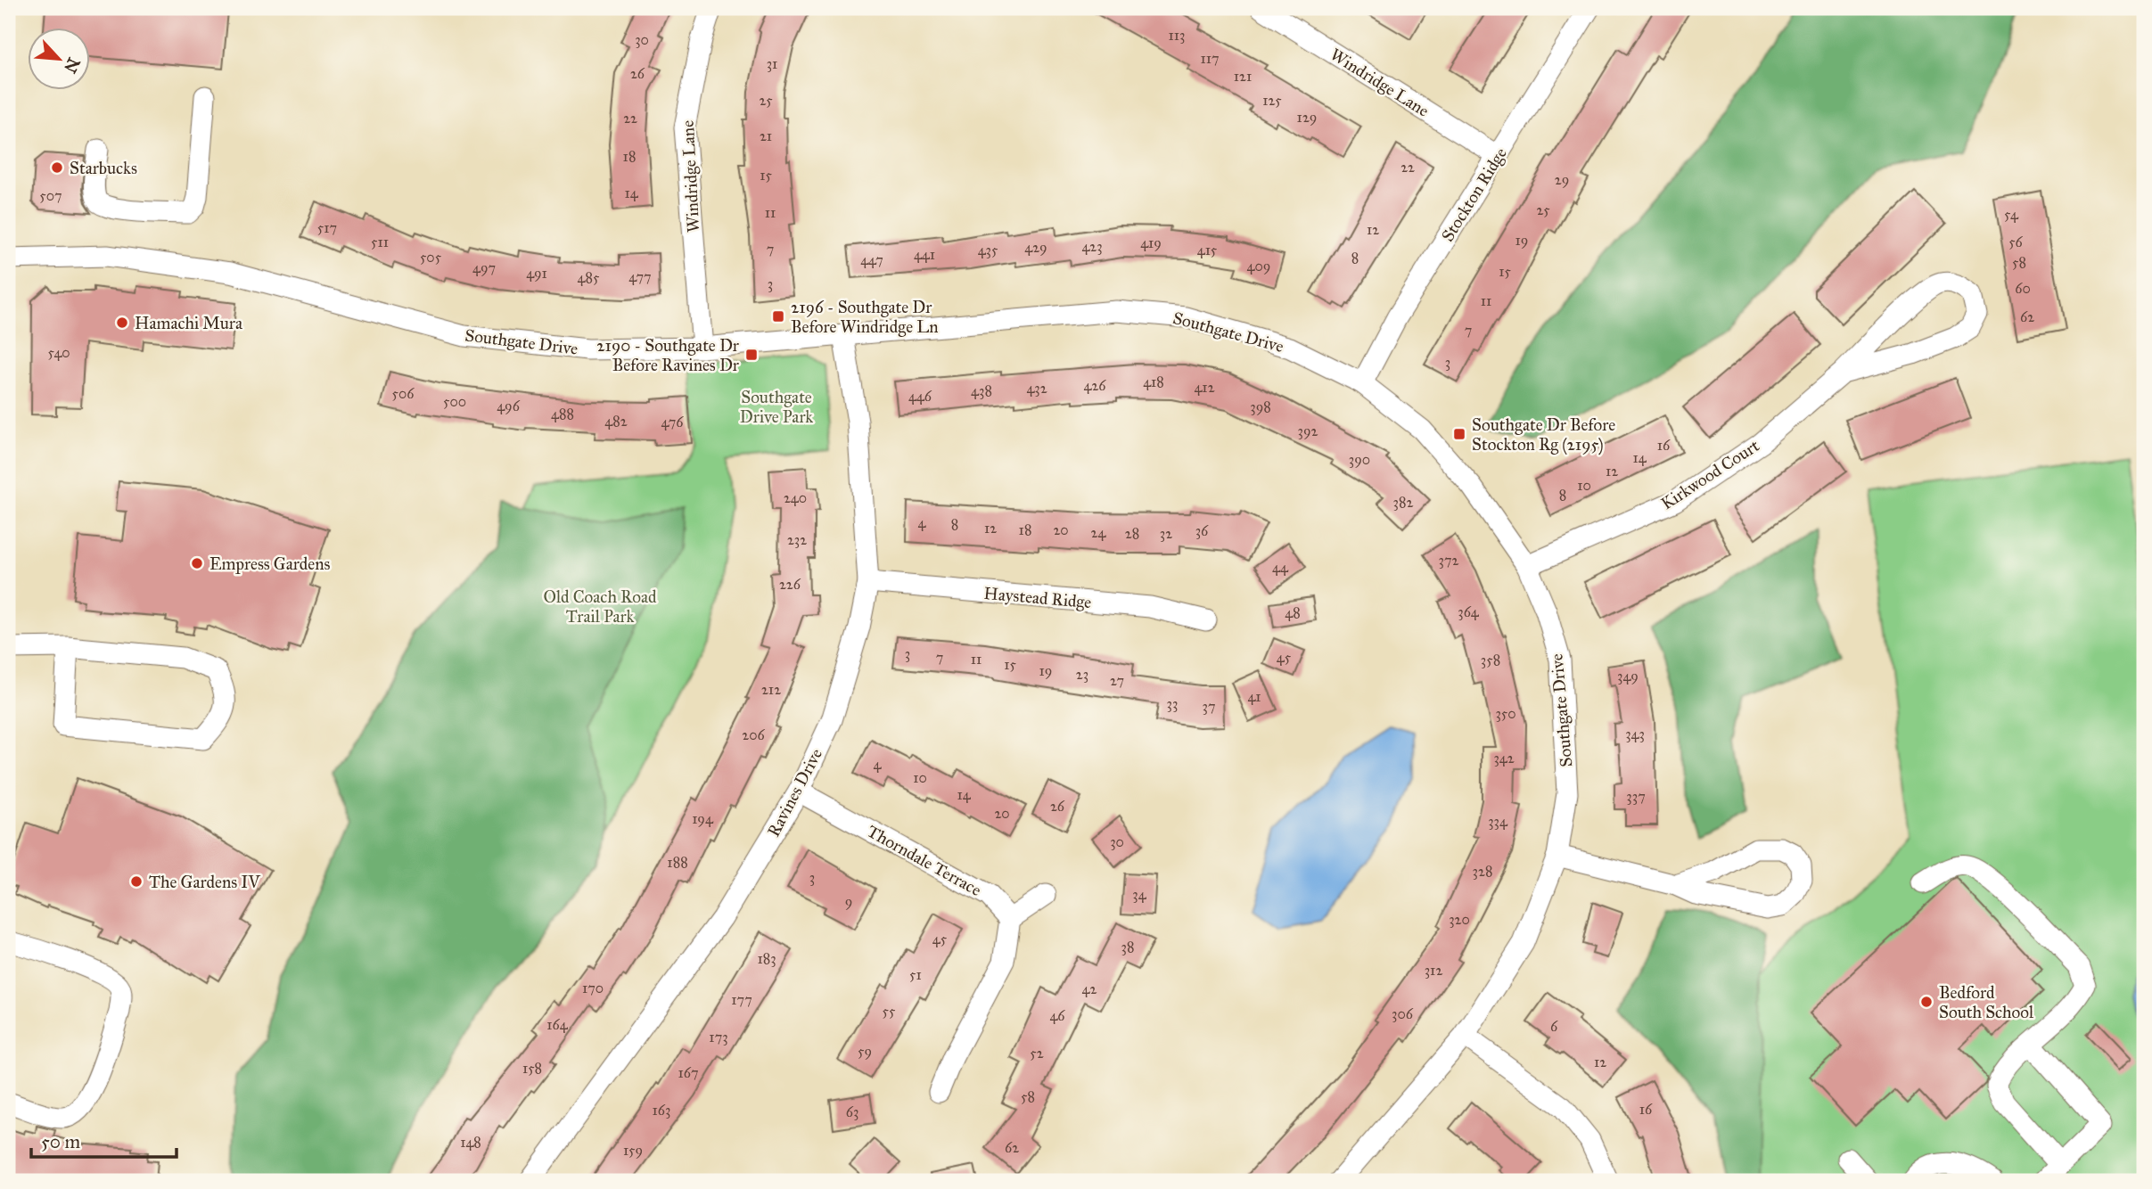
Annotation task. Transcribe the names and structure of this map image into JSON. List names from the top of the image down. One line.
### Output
{"streets":{"street":["Windridge Lane","Stockton Ridge","Southgate Drive","Kirkwood Court","Haystead Ridge","Ravines Drive","Thorndale Terrace"]},"crossings":[["Windridge Lane","Stockton Ridge"],["Windridge Lane","Southgate Drive"],["Stockton Ridge","Southgate Drive"],["Southgate Drive","Kirkwood Court"],["Southgate Drive","Ravines Drive"],["Haystead Ridge","Ravines Drive"],["Ravines Drive","Thorndale Terrace"]],"parks":["Southgate Drive Park","Old Coach Road Trail Park"],"places":{"other":["Starbucks","Hamachi Mura","Empress Gardens","The Gardens IV","Bedford South School"],"transit":["2196 - Southgate Dr Before Windridge Ln","2190 - Southgate Dr Before Ravines Dr","Southgate Dr Before Stockton Rg (2195)"]},"house_numbers":["113","30","117","31","26","121","25","125","129","22","21","18","22","15","29","14","507","25","11","54","517","12","19","511","56","419","423","429","7","435","415","441","505","8","447","58","409","497","15","491","477","485","3","60","11","62","7","540","3","418","426","412","432","438","506","446","500","496","398","488","482","476","392","16","14","390","12","10","8","240","382","4","8","12","18","20","36","24","28","32","232","372","44","226","364","48","3","7","45","11","358","15","19","23","349","27","212","41","33","37","350","343","206","342","4","10","14","337","26","20","194","334","30","188","328","3","34","9","320","45","38","183","312","51","170","42","177","55","306","46","164","6","173","59","52","12","158","167","58","16","163","63","148","62","159"],"scale_bar":"50 m","north":"bottom right"}
